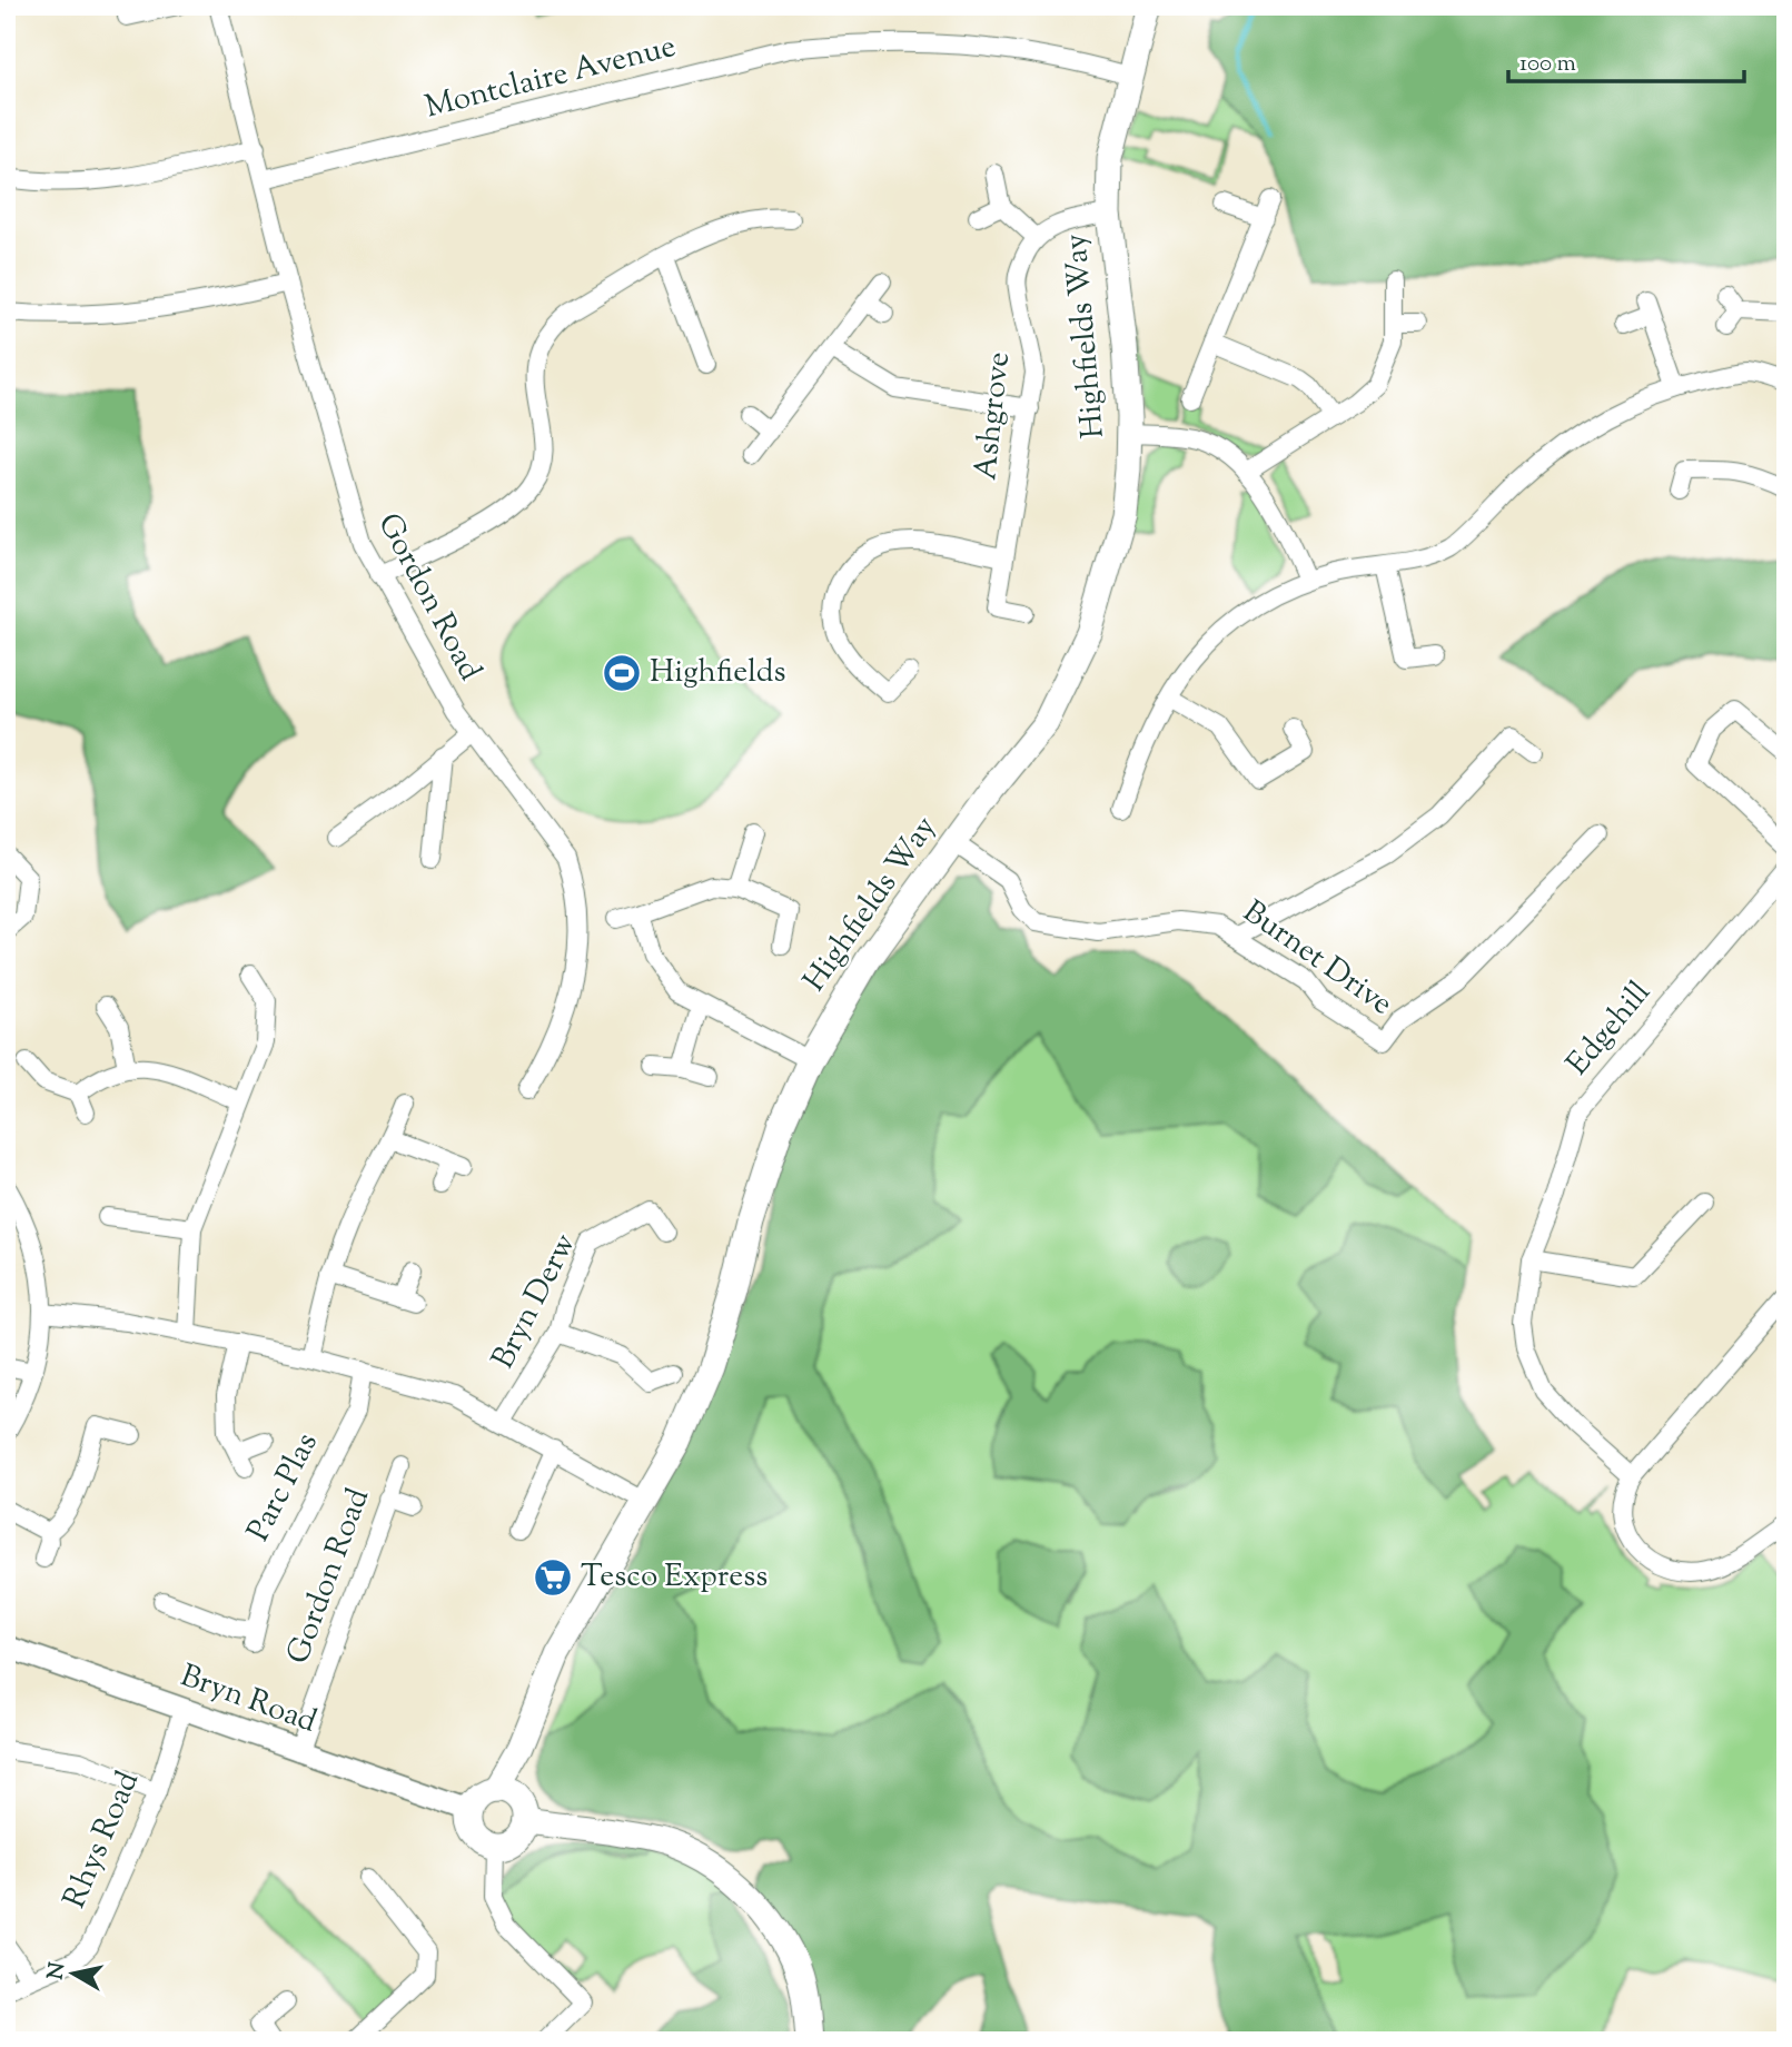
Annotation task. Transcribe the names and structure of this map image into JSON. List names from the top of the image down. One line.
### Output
{"streets":{"main road":["Highfields Way"],"street":["Montclaire Avenue","Ashgrove","Gordon Road","Burnet Drive","Edgehill","Bryn Derw","Parc Plas","Bryn Road","Rhys Road"]},"crossings":[["Montclaire Avenue","Highfields Way"],["Montclaire Avenue","Gordon Road"],["Highfields Way","Burnet Drive"],["Gordon Road","Bryn Road"],["Bryn Road","Rhys Road"]],"places":{"sports":["Highfields"],"supermarket":["Tesco Express"]},"scale_bar":"100 m","north":"left"}
